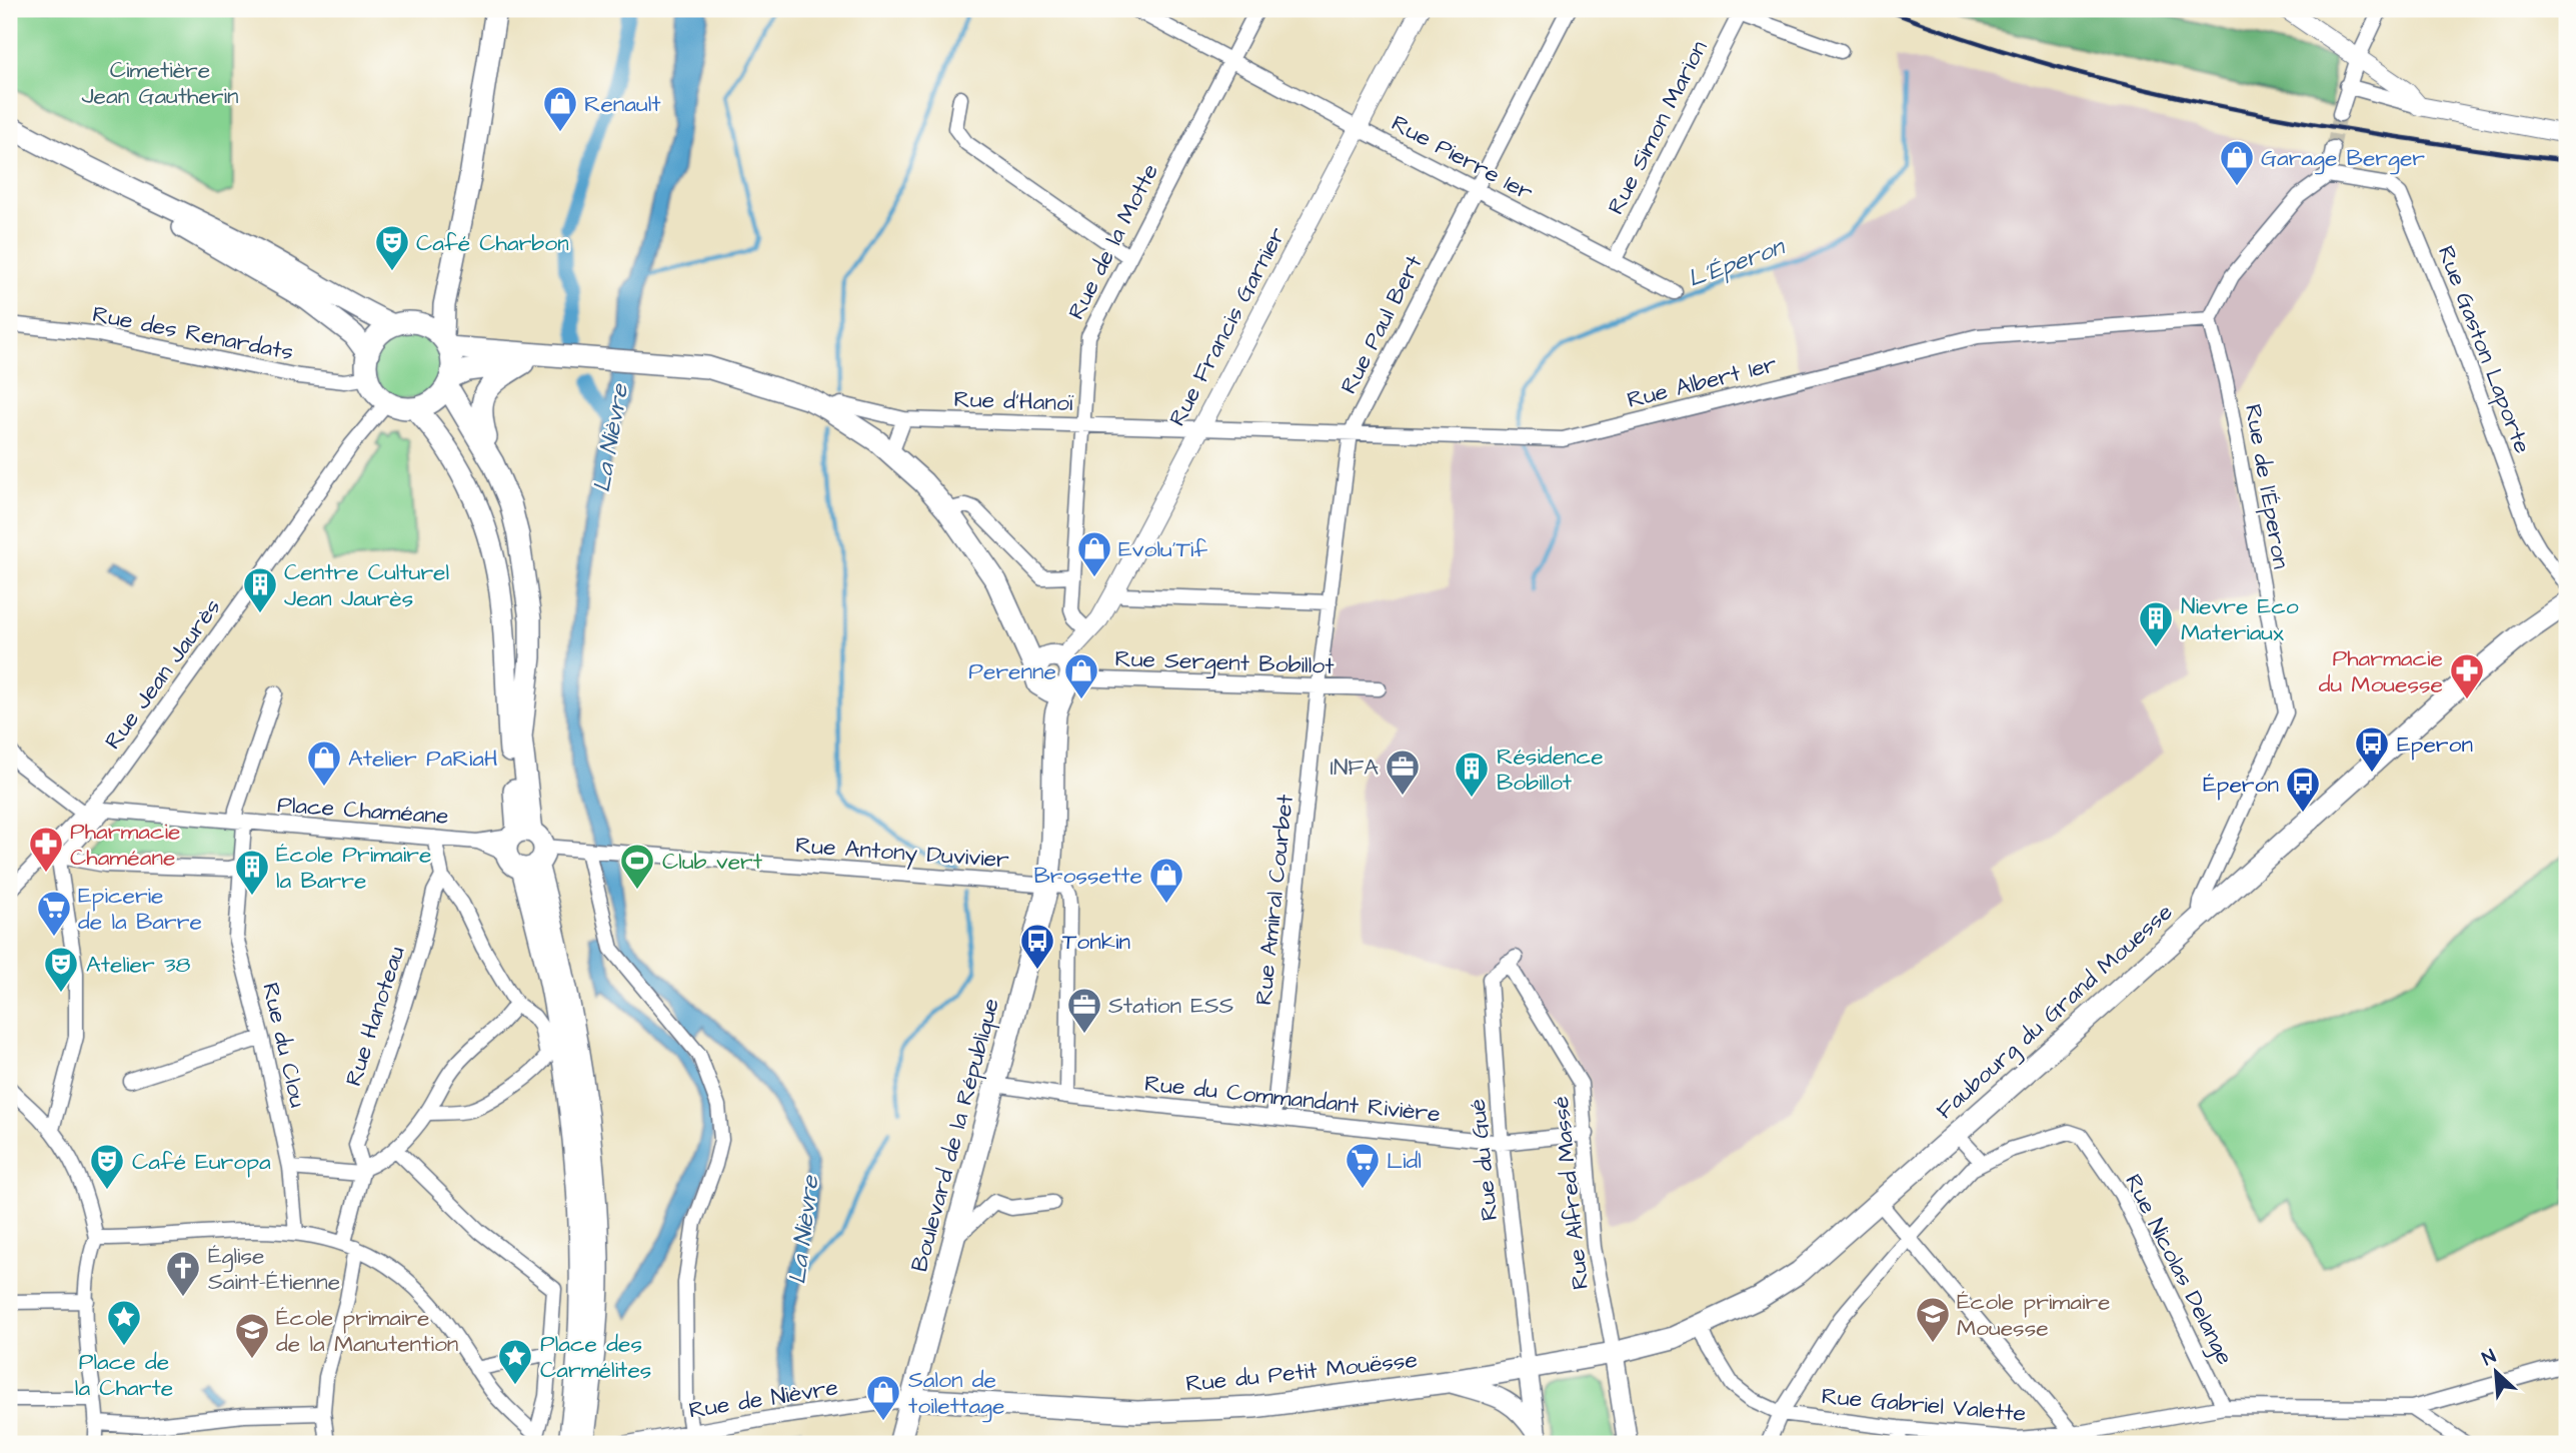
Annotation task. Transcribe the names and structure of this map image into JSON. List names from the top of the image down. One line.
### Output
{"streets":{"main road":["Faubourg du Grand Mouesse","Boulevard de la République","Rue du Petit Mouësse"],"street":["Rue Simon Marion","Rue Pierre 1er","Rue de la Motte","Rue Paul Bert","Rue Francis Garnier","Rue des Renardats","Rue Gaston Laporte","Rue Albert 1er","Rue d'Hanoï","Rue de l'Éperon","Rue Sergent Bobillot","Rue Jean Jaurès","Place Chaméane","Rue Antony Duvivier","Rue Amiral Courbet","Rue Hanoteau","Rue du Clou","Rue du Commandant Rivière","Rue du Gué","Rue Alfred Massé","Rue Nicolas Delange","Rue de Nièvre","Rue Gabriel Valette"]},"crossings":[["Rue Simon Marion","Rue Pierre 1er"],["Rue Pierre 1er","Rue de la Motte"],["Rue Pierre 1er","Rue Paul Bert"],["Rue Pierre 1er","Rue Francis Garnier"],["Rue de la Motte","Rue Francis Garnier"],["Rue de la Motte","Rue d'Hanoï"],["Rue Paul Bert","Rue Albert 1er"],["Rue Paul Bert","Rue Sergent Bobillot"],["Rue Paul Bert","Rue Amiral Courbet"],["Rue Francis Garnier","Rue Albert 1er"],["Rue Francis Garnier","Rue d'Hanoï"],["Rue Francis Garnier","Rue Sergent Bobillot"],["Rue Francis Garnier","Boulevard de la République"],["Rue des Renardats","Rue Jean Jaurès"],["Rue Albert 1er","Rue d'Hanoï"],["Rue Albert 1er","Rue de l'Éperon"],["Rue de l'Éperon","Faubourg du Grand Mouesse"],["Rue Sergent Bobillot","Rue Amiral Courbet"],["Rue Sergent Bobillot","Boulevard de la République"],["Rue Jean Jaurès","Place Chaméane"],["Place Chaméane","Rue Antony Duvivier"],["Place Chaméane","Rue du Clou"],["Rue Antony Duvivier","Boulevard de la République"],["Rue Amiral Courbet","Rue du Commandant Rivière"],["Faubourg du Grand Mouesse","Rue du Gué"],["Faubourg du Grand Mouesse","Rue Alfred Massé"],["Faubourg du Grand Mouesse","Rue du Petit Mouësse"],["Faubourg du Grand Mouesse","Rue Gabriel Valette"],["Rue du Commandant Rivière","Boulevard de la République"],["Rue du Commandant Rivière","Rue du Gué"],["Rue du Commandant Rivière","Rue Alfred Massé"],["Boulevard de la République","Rue du Petit Mouësse"],["Boulevard de la République","Rue de Nièvre"],["Rue du Gué","Rue Alfred Massé"],["Rue du Gué","Rue du Petit Mouësse"],["Rue Nicolas Delange","Rue Gabriel Valette"],["Rue du Petit Mouësse","Rue de Nièvre"]],"water":["L'Éperon","La Nièvre"],"parks":["Cimetière Jean Gautherin"],"places":{"shop":["Renault","Garage Berger","Evolu'Tif","Perenne","Atelier PaRiaH","Brossette","Salon de toilettage"],"theatre":["Café Charbon","Atelier 38","Café Europa"],"building":["Centre Culturel Jean Jaurès","Nievre Eco Materiaux","Résidence Bobillot","École Primaire la Barre"],"pharmacy":["Pharmacie du Mouesse","Pharmacie Chaméane"],"bus stop":["Eperon","Éperon","Tonkin"],"office":["INFA","Station ESS"],"sports":["Club vert"],"supermarket":["Epicerie de la Barre","Lidl"],"church":["Église Saint-Étienne"],"school or university":["École primaire Mouesse","École primaire de la Manutention"],"place":["Place de la Charte","Place des Carmélites"]},"north":"top left"}
